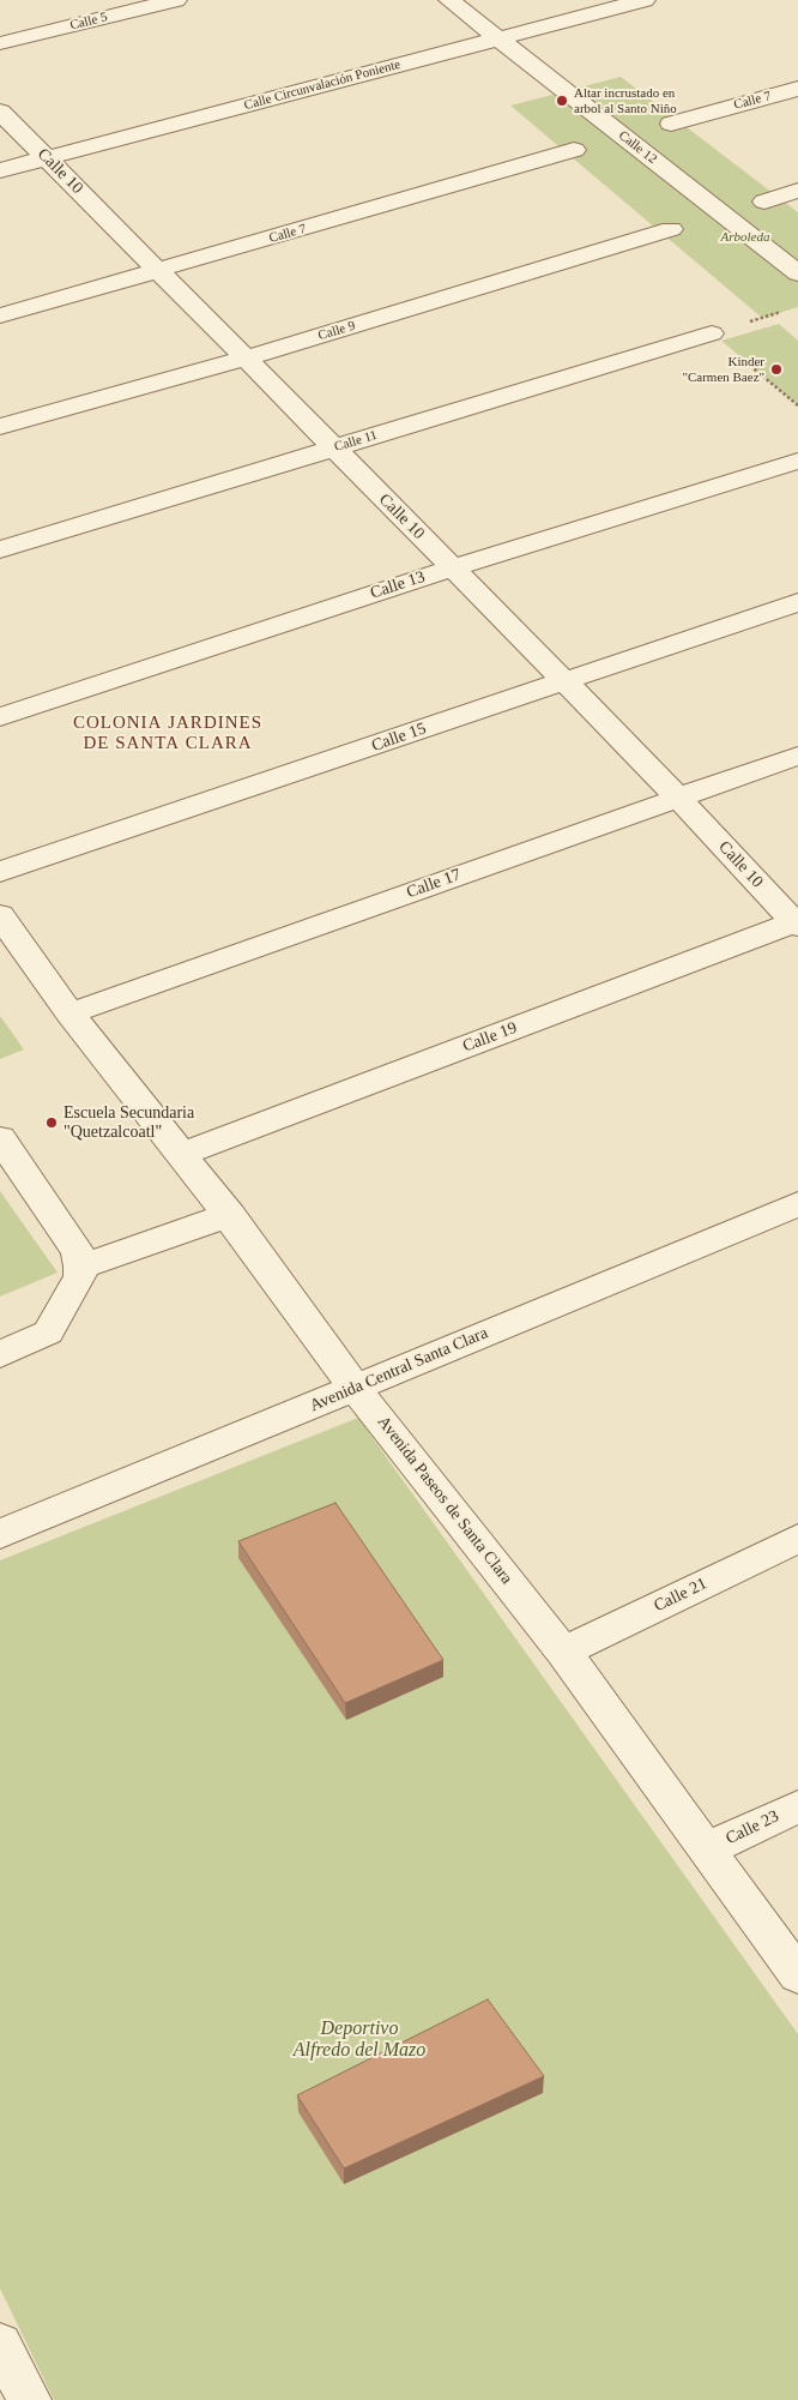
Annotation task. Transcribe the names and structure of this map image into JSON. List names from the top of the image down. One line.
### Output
{"streets":{"street":["Calle 5","Calle Circunvalación Poniente","Calle 7","Calle 12","Calle 10","Calle 9","Calle 11","Calle 13","Calle 15","Calle 17","Calle 19","Avenida Central Santa Clara","Avenida Paseos de Santa Clara","Calle 21","Calle 23"]},"crossings":[["Calle Circunvalación Poniente","Calle 12"],["Calle Circunvalación Poniente","Calle 10"],["Calle 7","Calle 10"],["Calle 10","Calle 9"],["Calle 10","Calle 11"],["Calle 10","Calle 13"],["Calle 10","Calle 15"],["Calle 10","Calle 17"],["Calle 10","Calle 19"],["Calle 17","Avenida Paseos de Santa Clara"],["Calle 19","Avenida Paseos de Santa Clara"],["Avenida Central Santa Clara","Avenida Paseos de Santa Clara"],["Avenida Paseos de Santa Clara","Calle 21"],["Avenida Paseos de Santa Clara","Calle 23"]],"districts":["COLONIA JARDINES DE SANTA CLARA"],"parks":["Arboleda","Deportivo Alfredo del Mazo"],"places":["Altar incrustado en arbol al Santo Niño","Kinder \"Carmen Baez\"","Escuela Secundaria \"Quetzalcoatl\""]}
